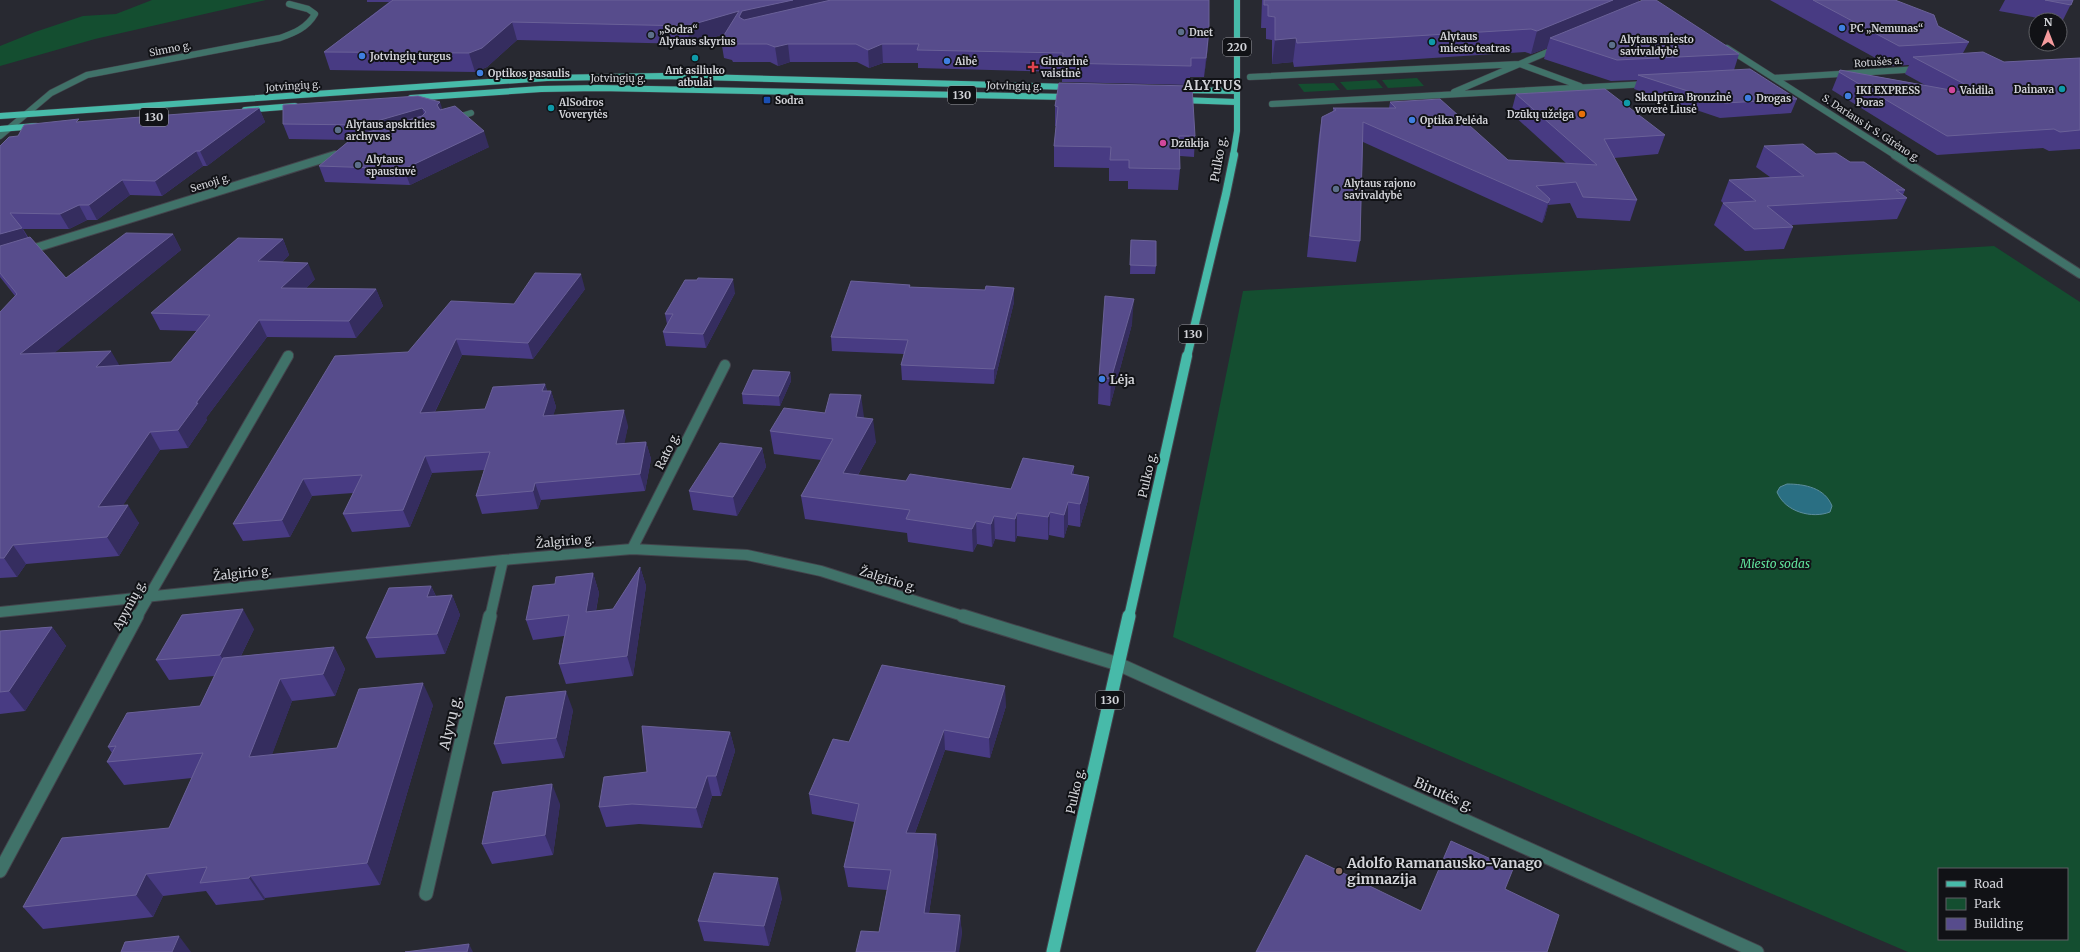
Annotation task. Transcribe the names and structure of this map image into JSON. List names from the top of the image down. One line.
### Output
{"streets":{"main road":["220","Jotvingių g.","130","Pulko g."],"street":["Simno g.","Rotušės a.","S. Dariaus ir S. Girėno g.","Senoji g.","Rato g.","Žalgirio g.","Apynių g.","Alyvų g.","Birutės g."]},"crossings":[["Simno g.","Jotvingių g."],["Rotušės a.","S. Dariaus ir S. Girėno g."],["Pulko g.","Žalgirio g."],["Pulko g.","Birutės g."],["Rato g.","Žalgirio g."],["Žalgirio g.","Apynių g."],["Žalgirio g.","Alyvų g."],["Žalgirio g.","Birutės g."]],"districts":["ALYTUS"],"parks":["Miesto sodas"],"places":{"other":["PC „Nemunas“","Dnet","„Sodra“ Alytaus skyrius","Alytaus miesto teatras","Alytaus miesto savivaldybė","Jotvingių turgus","Ant asiliuko atbulai","Aibė","Optikos pasaulis","Dainava","Vaidila","IKI EXPRESS Poras","Drogas","Skulptūra Bronzinė voverė Liusė","AlSodros Voverytės","Dzūkų užeiga","Optika Pelėda","Alytaus apskrities archyvas","Dzūkija","Alytaus spaustuvė","Alytaus rajono savivaldybė","Lėja","Adolfo Ramanausko-Vanago gimnazija"],"health":["Gintarinė vaistinė"],"transit":["Sodra"]},"legend":["Road","Park","Building"],"north":"top"}
